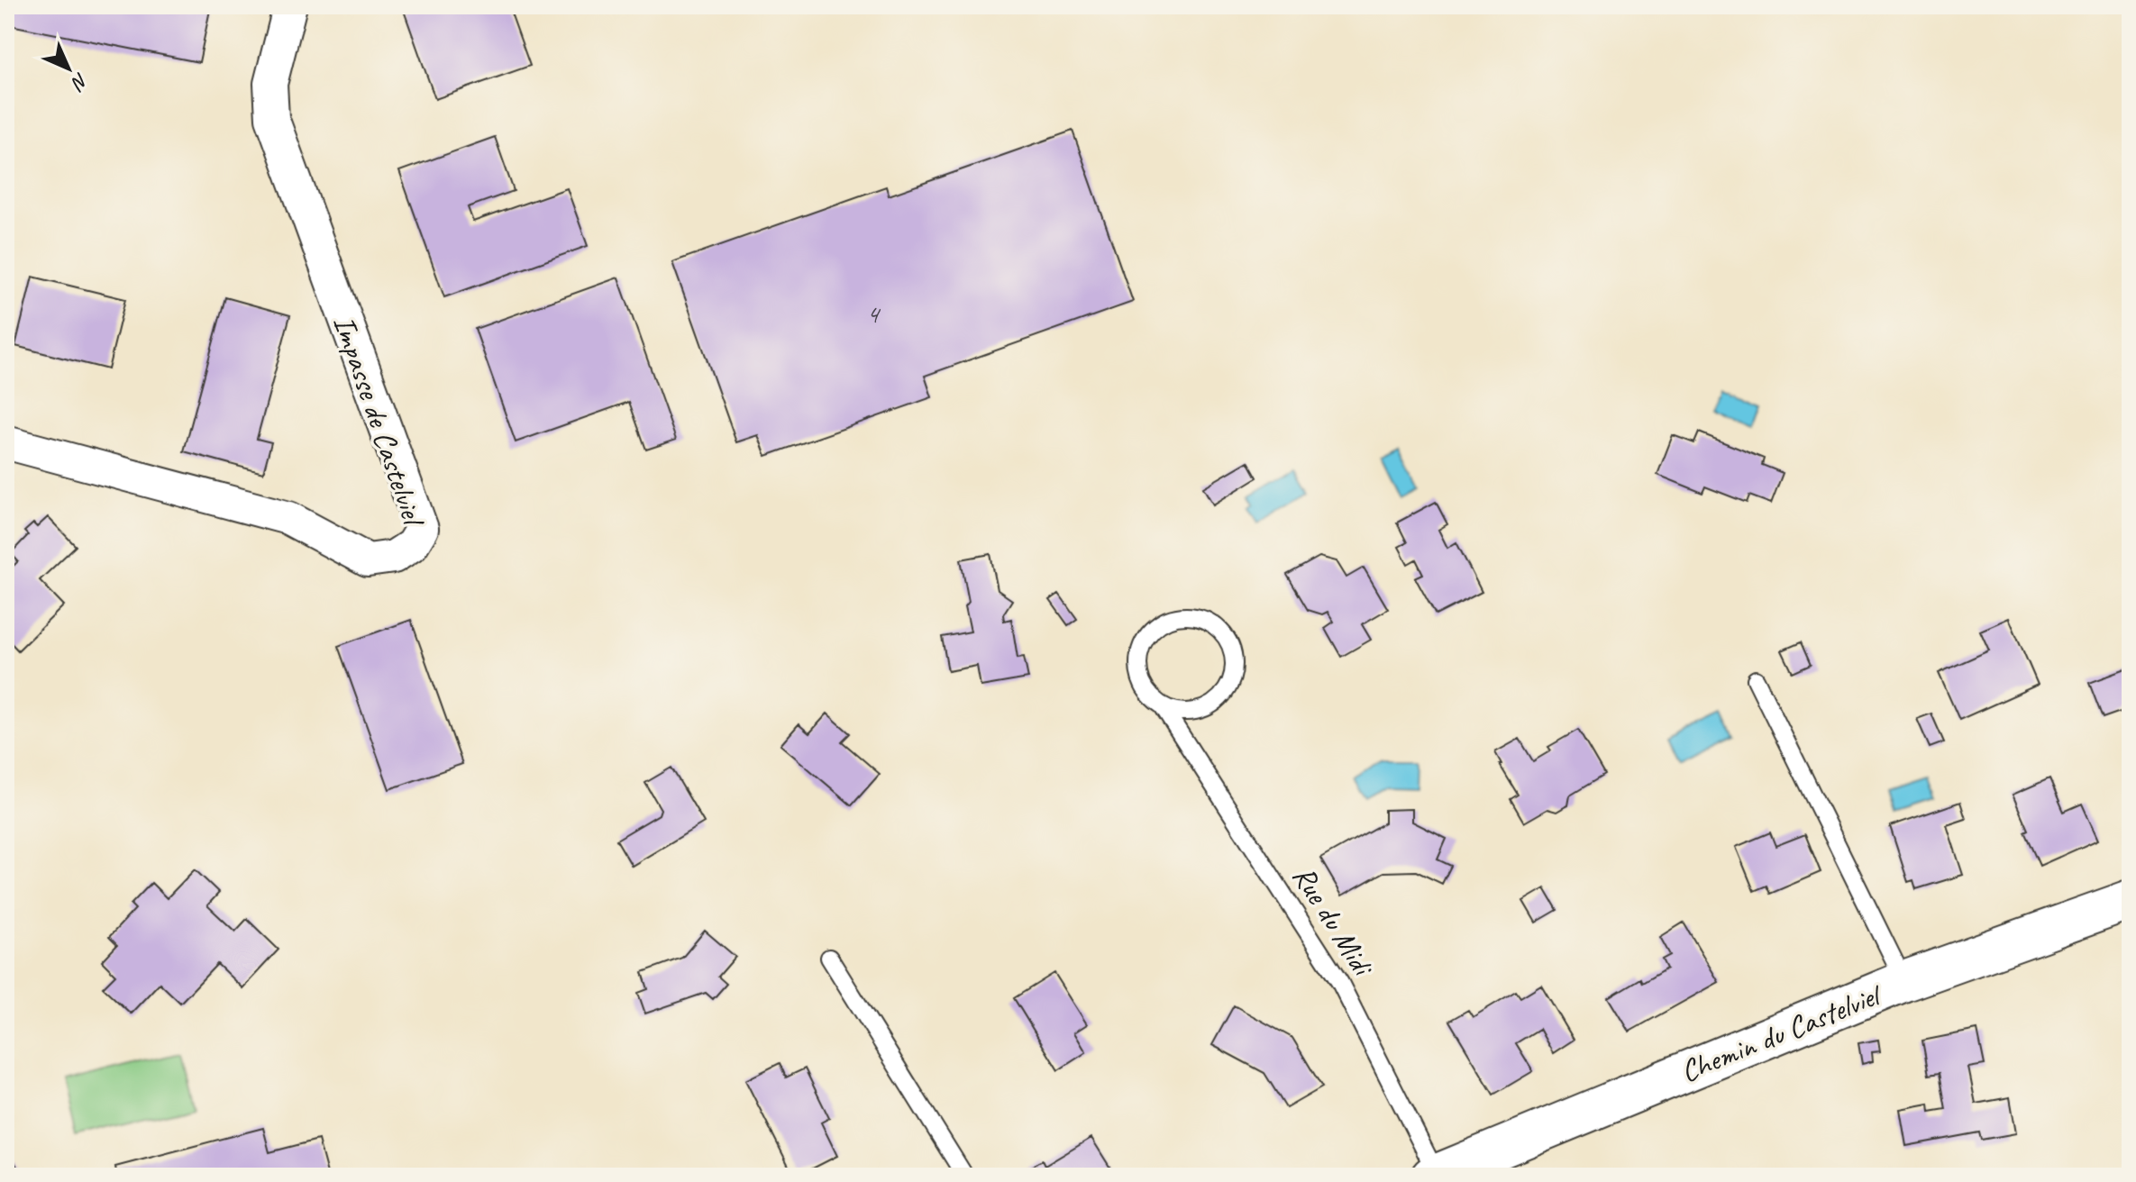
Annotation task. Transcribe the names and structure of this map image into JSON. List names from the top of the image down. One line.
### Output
{"streets":{"street":["Impasse de Castelviel","Chemin du Castelviel"],"lane":["Rue du Midi"]},"crossings":[["Rue du Midi","Chemin du Castelviel"]],"house_numbers":["4"],"north":"bottom right"}
